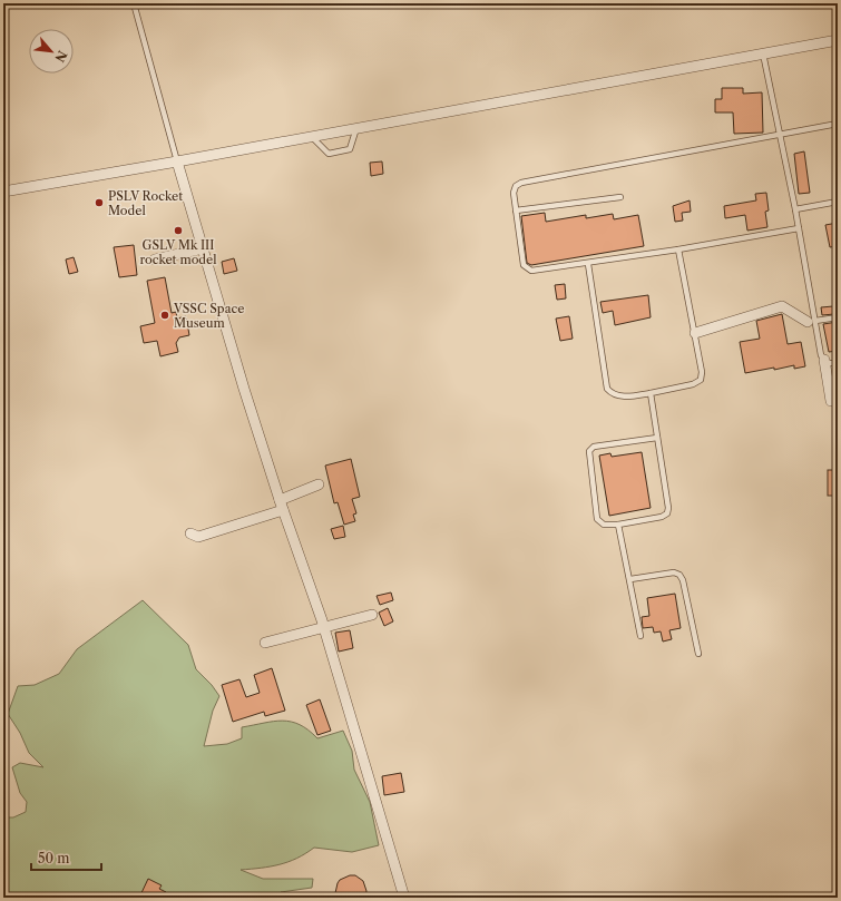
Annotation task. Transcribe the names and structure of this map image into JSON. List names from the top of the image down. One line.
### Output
{"places":["PSLV Rocket Model","GSLV Mk III rocket model","VSSC Space Museum"],"scale_bar":"50 m","north":"bottom right"}
